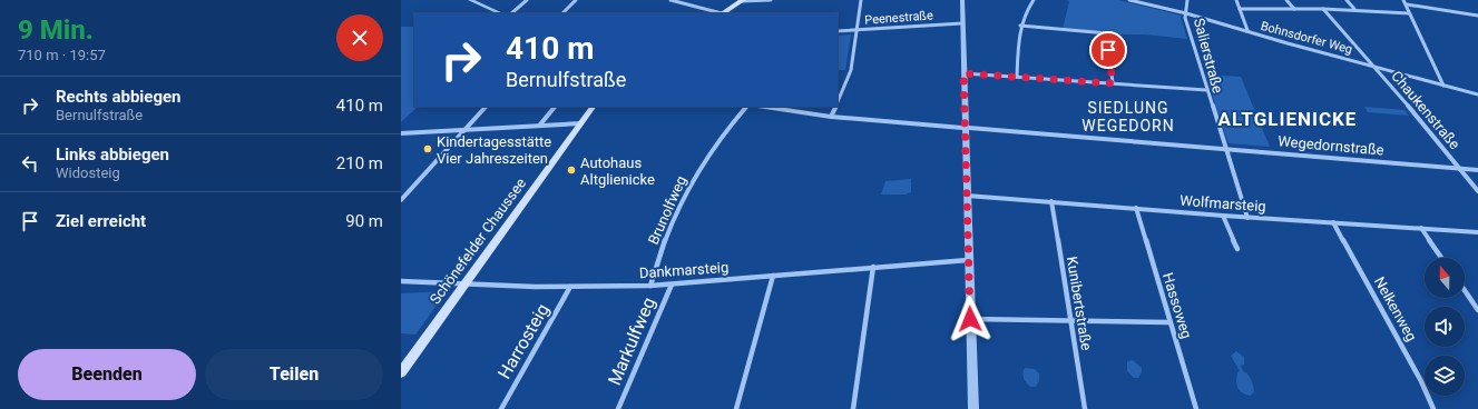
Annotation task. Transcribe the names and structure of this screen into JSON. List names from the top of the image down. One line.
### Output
{"streets":{"main road":["Schönefelder Chaussee"],"street":["Peenestraße","Bohnsdorfer Weg","Salierstraße","Chaukenstraße","Wegedornstraße","Wolfmarsteig","Brunolfweg","Dankmarsteig","Kunibertstraße","Hassoweg","Nelkenweg","Harrosteig","Markulfweg"]},"crossings":[["Bohnsdorfer Weg","Salierstraße"],["Bohnsdorfer Weg","Chaukenstraße"],["Salierstraße","Wegedornstraße"],["Salierstraße","Wolfmarsteig"],["Chaukenstraße","Wegedornstraße"],["Wolfmarsteig","Kunibertstraße"],["Wolfmarsteig","Hassoweg"],["Wolfmarsteig","Nelkenweg"],["Brunolfweg","Dankmarsteig"],["Schönefelder Chaussee","Dankmarsteig"],["Dankmarsteig","Harrosteig"],["Dankmarsteig","Markulfweg"]],"districts":["SIEDLUNG WEGEDORN","ALTGLIENICKE"],"places":["Kindertagesstätte Vier Jahreszeiten","Autohaus Altglienicke"],"north":"top","page":{"heading":["9 Min.","710 m · 19:57"],"turn":["410 m","Bernulfstraße"],"list":[{"name":"Rechts abbiegen","note":"Bernulfstraße","value":"410 m"},{"name":"Links abbiegen","note":"Widosteig","value":"210 m"},{"name":"Ziel erreicht","value":"90 m"}],"buttons":["Beenden","Teilen"]}}
